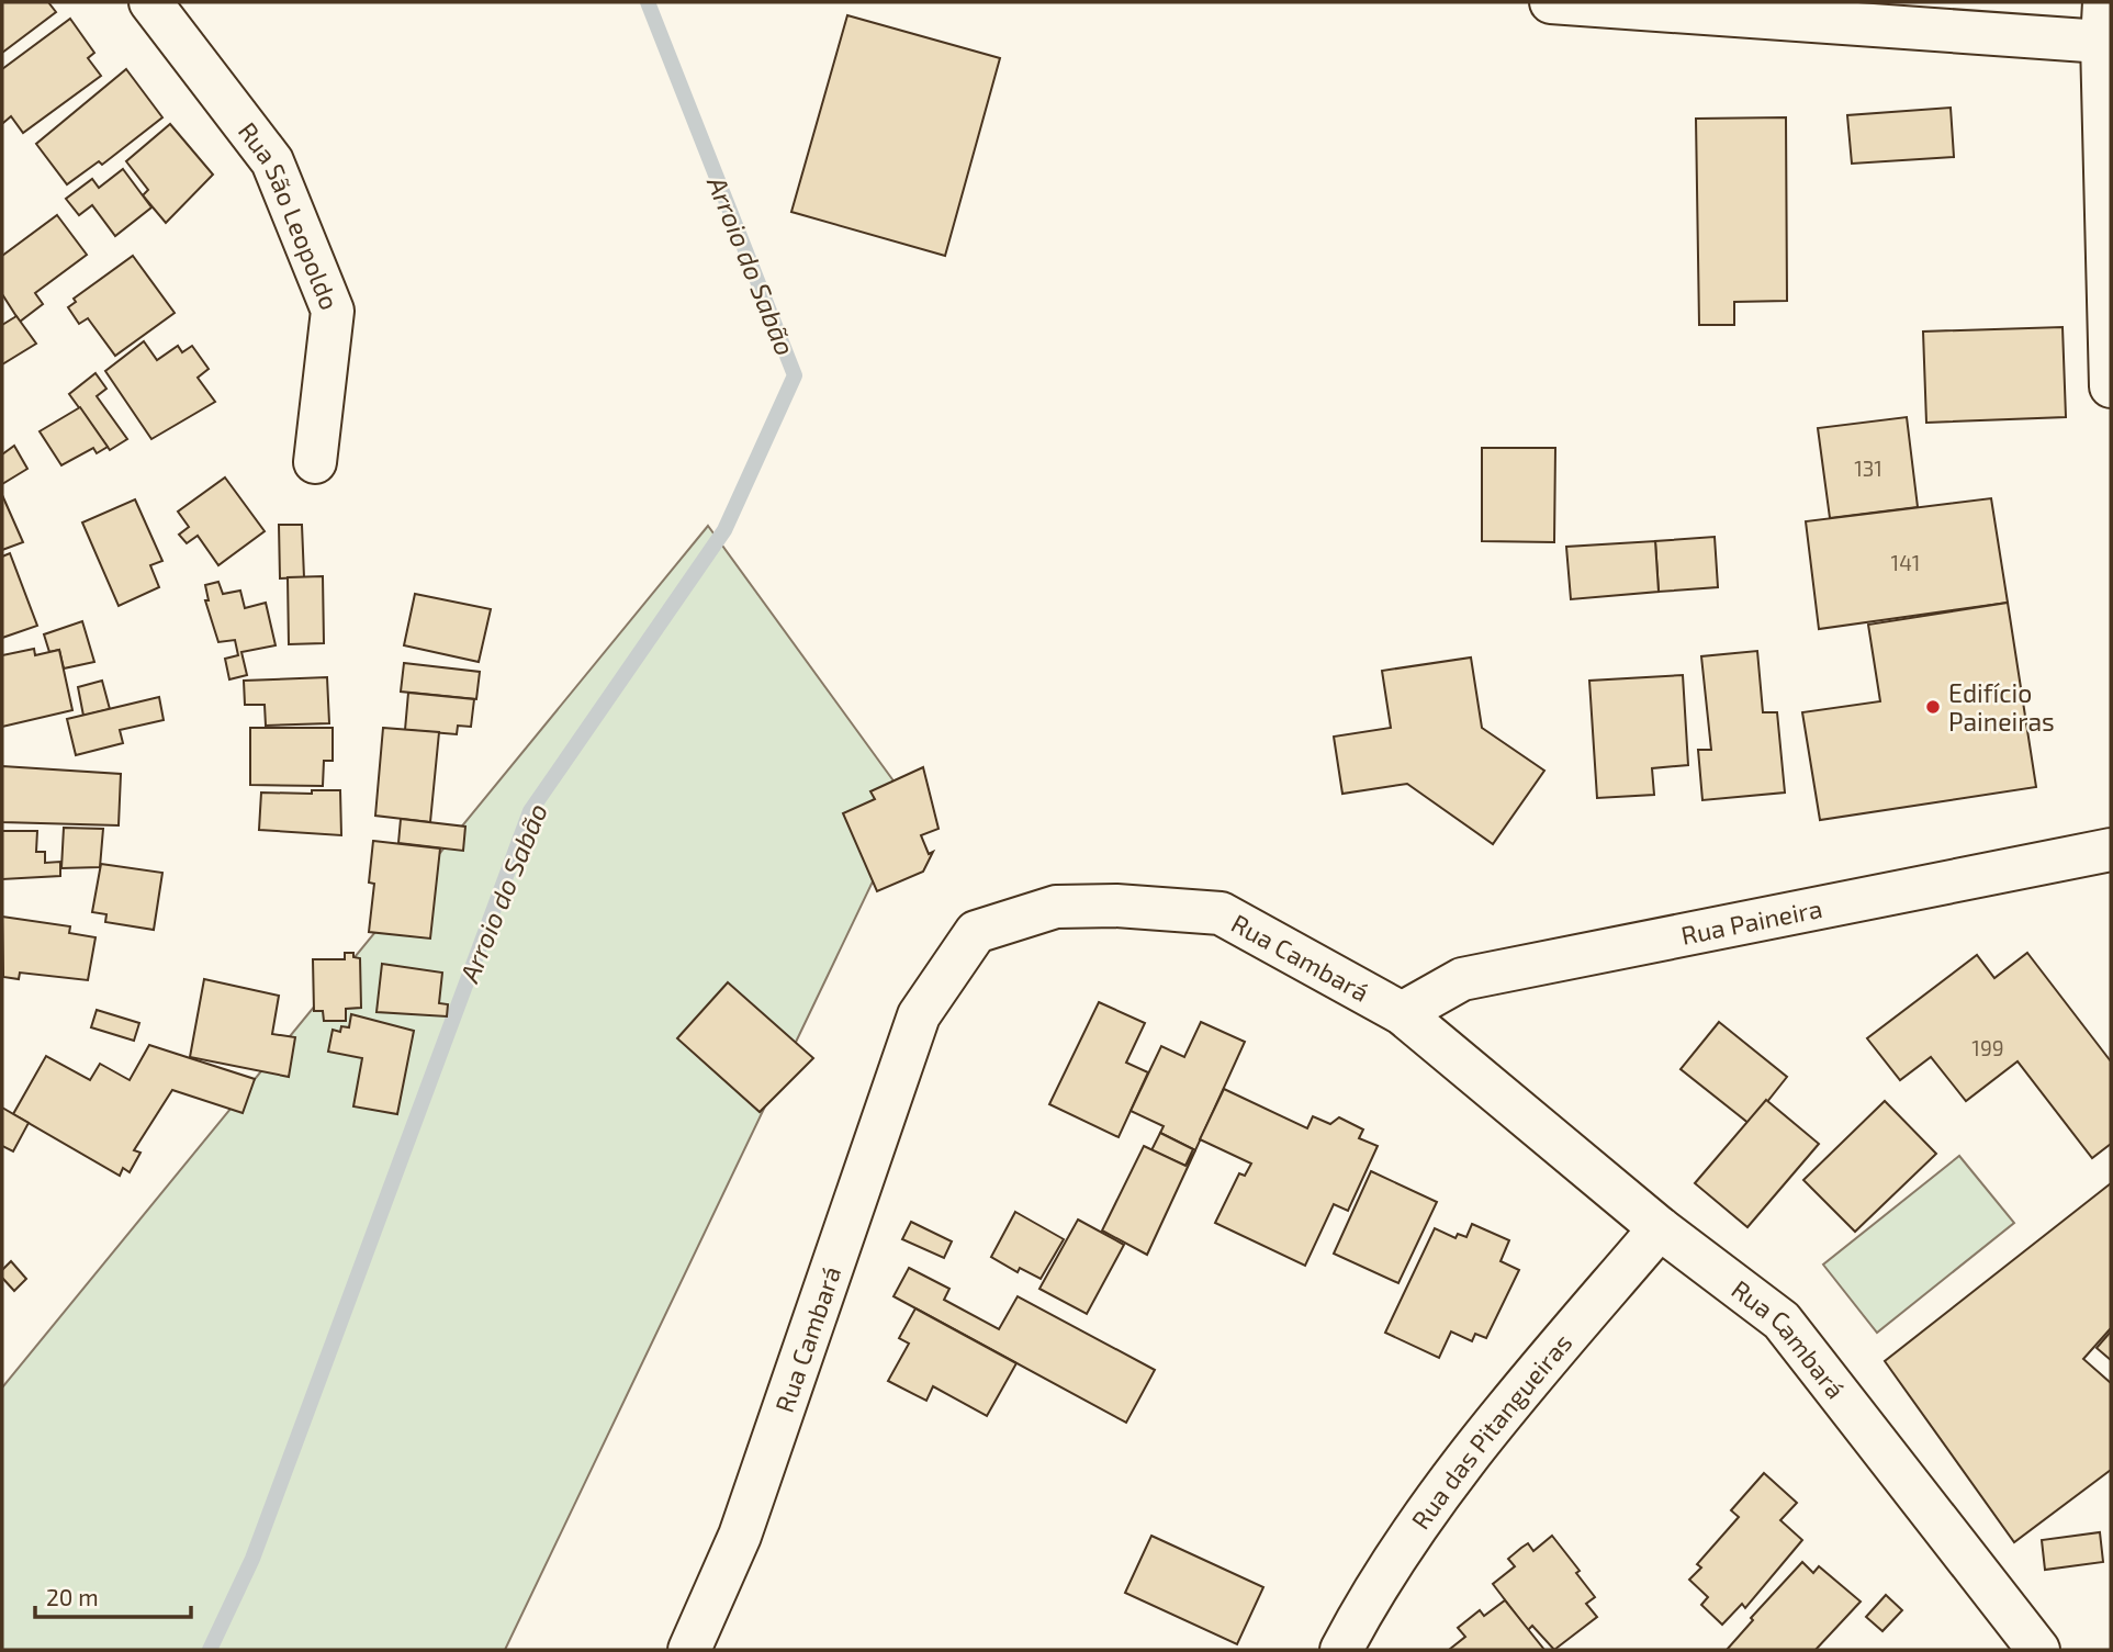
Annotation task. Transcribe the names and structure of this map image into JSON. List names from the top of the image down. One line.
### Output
{"streets":{"street":["Rua São Leopoldo","Rua Paineira","Rua Cambará","Rua das Pitangueiras"]},"crossings":[["Rua Paineira","Rua Cambará"],["Rua Cambará","Rua das Pitangueiras"]],"water":["Arroio do Sabão"],"places":["Edifício Paineiras"],"house_numbers":["131","141","199"],"scale_bar":"20 m"}
